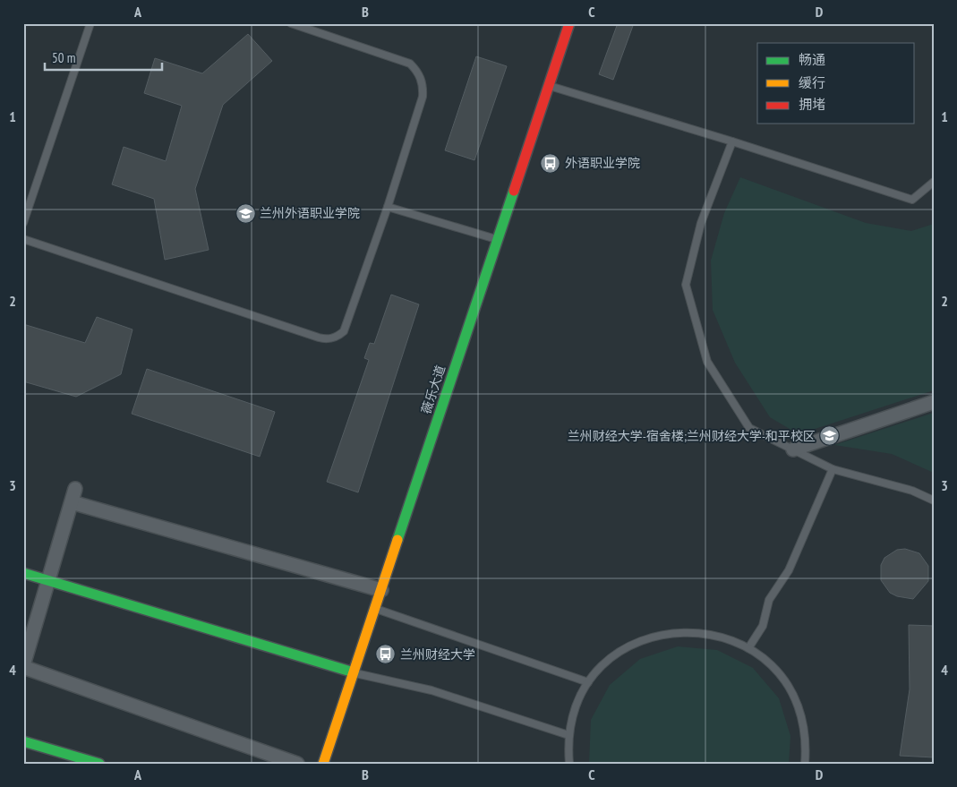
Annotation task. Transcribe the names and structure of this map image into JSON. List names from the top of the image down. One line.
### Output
{"streets":{"main road":["薇乐大道"]},"places":{"bus stop":["外语职业学院","兰州财经大学"],"school or university":["兰州外语职业学院","兰州财经大学-宿舍楼;兰州财经大学-和平校区"]},"legend":["畅通","缓行","拥堵"],"scale_bar":"50 m","grid":{"columns":["A","B","C","D"],"rows":["1","2","3","4"]}}
